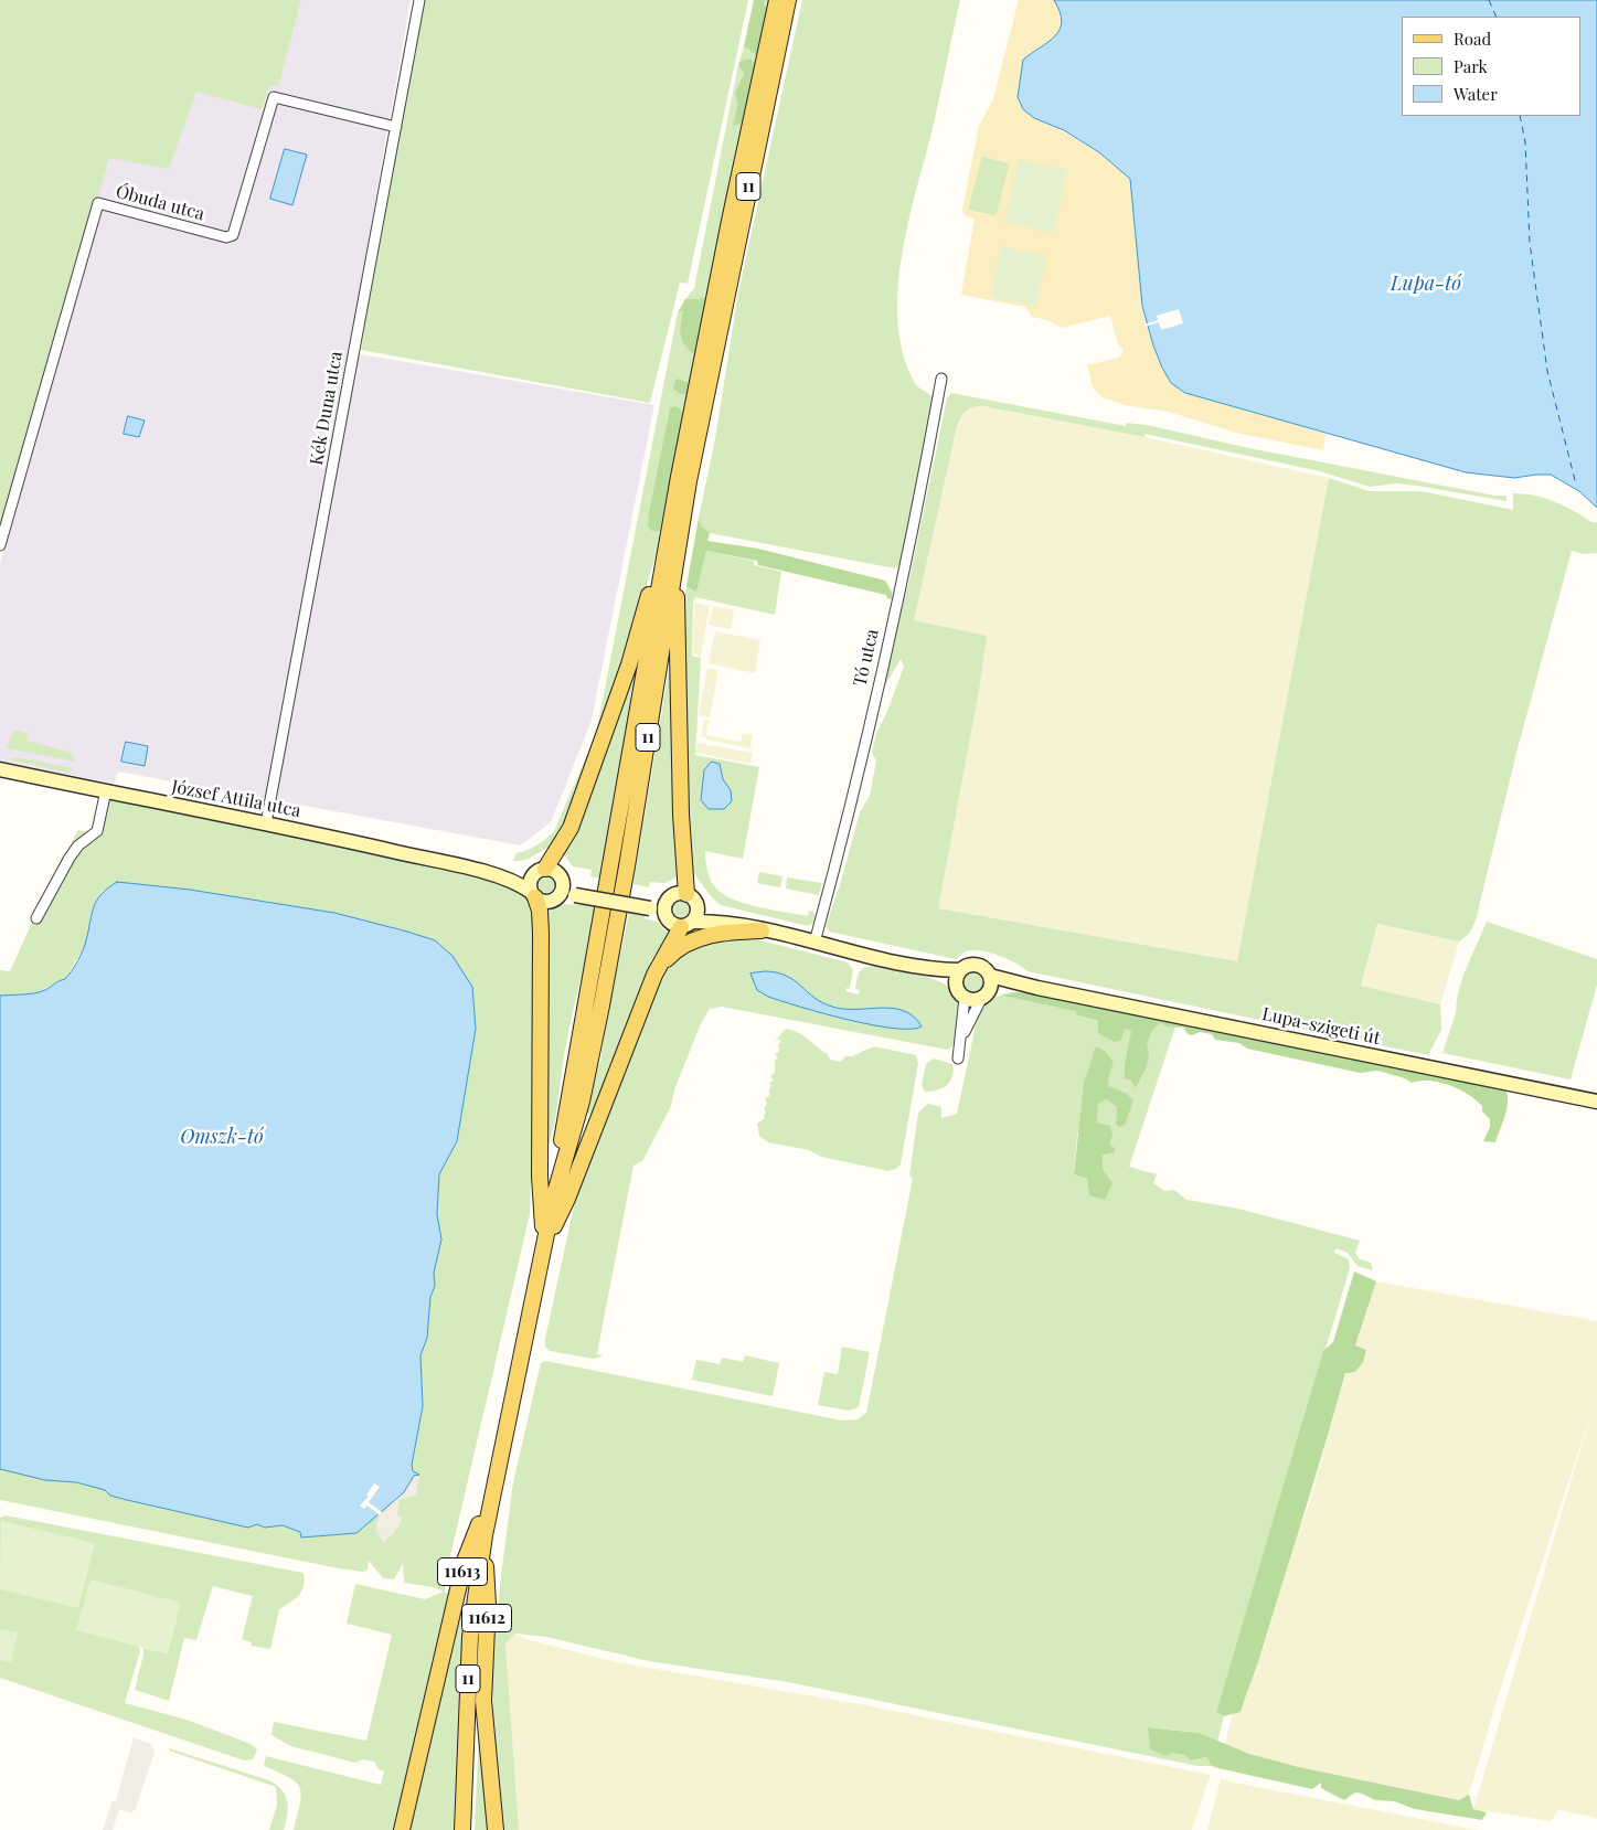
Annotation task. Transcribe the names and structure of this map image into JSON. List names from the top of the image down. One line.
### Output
{"streets":{"main road":["11","11613","11612"],"street":["Óbuda utca","Kék Duna utca","Tó utca","József Attila utca","Lupa-szigeti út"]},"crossings":[["11","11613"],["11","11612"],["Óbuda utca","Kék Duna utca"],["Kék Duna utca","József Attila utca"],["Tó utca","Lupa-szigeti út"]],"water":["Lupa-tó","Omszk-tó"],"legend":["Road","Park","Water"]}
